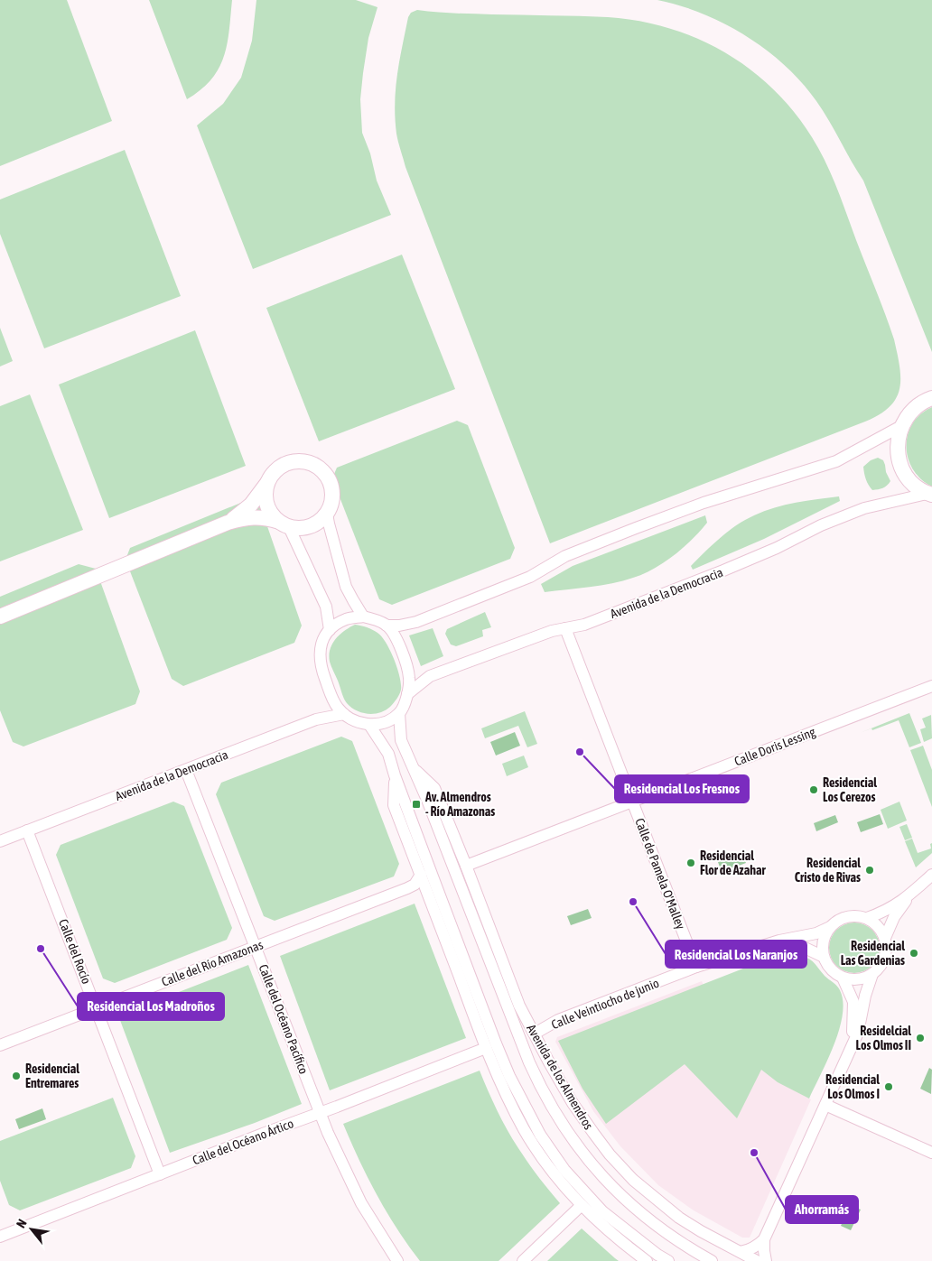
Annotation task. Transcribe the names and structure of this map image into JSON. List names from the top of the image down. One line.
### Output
{"streets":{"street":["Avenida de la Democracia","Calle Doris Lessing","Calle de Pamela O'Malley","Calle del Rocío","Calle del Río Amazonas","Calle Veintiocho de junio","Calle del Océano Pacífico","Avenida de los Almendros","Calle del Océano Ártico"]},"crossings":[["Avenida de la Democracia","Calle de Pamela O'Malley"],["Avenida de la Democracia","Calle del Rocío"],["Avenida de la Democracia","Calle del Océano Pacífico"],["Avenida de la Democracia","Avenida de los Almendros"],["Calle Doris Lessing","Calle de Pamela O'Malley"],["Calle Doris Lessing","Avenida de los Almendros"],["Calle de Pamela O'Malley","Calle Veintiocho de junio"],["Calle del Rocío","Calle del Río Amazonas"],["Calle del Rocío","Calle del Océano Ártico"],["Calle del Río Amazonas","Calle del Océano Pacífico"],["Calle Veintiocho de junio","Avenida de los Almendros"],["Calle del Océano Pacífico","Calle del Océano Ártico"]],"places":{"other":["Residencial Los Fresnos","Residencial Los Cerezos","Residencial Flor de Azahar","Residencial Cristo de Rivas","Residencial Los Naranjos","Residencial Los Madroños","Residencial Las Gardenias","Residelcial Los Olmos II","Residencial Entremares","Residencial Los Olmos I","Ahorramás"],"transit":["Av. Almendros - Río Amazonas"]},"north":"top left"}
